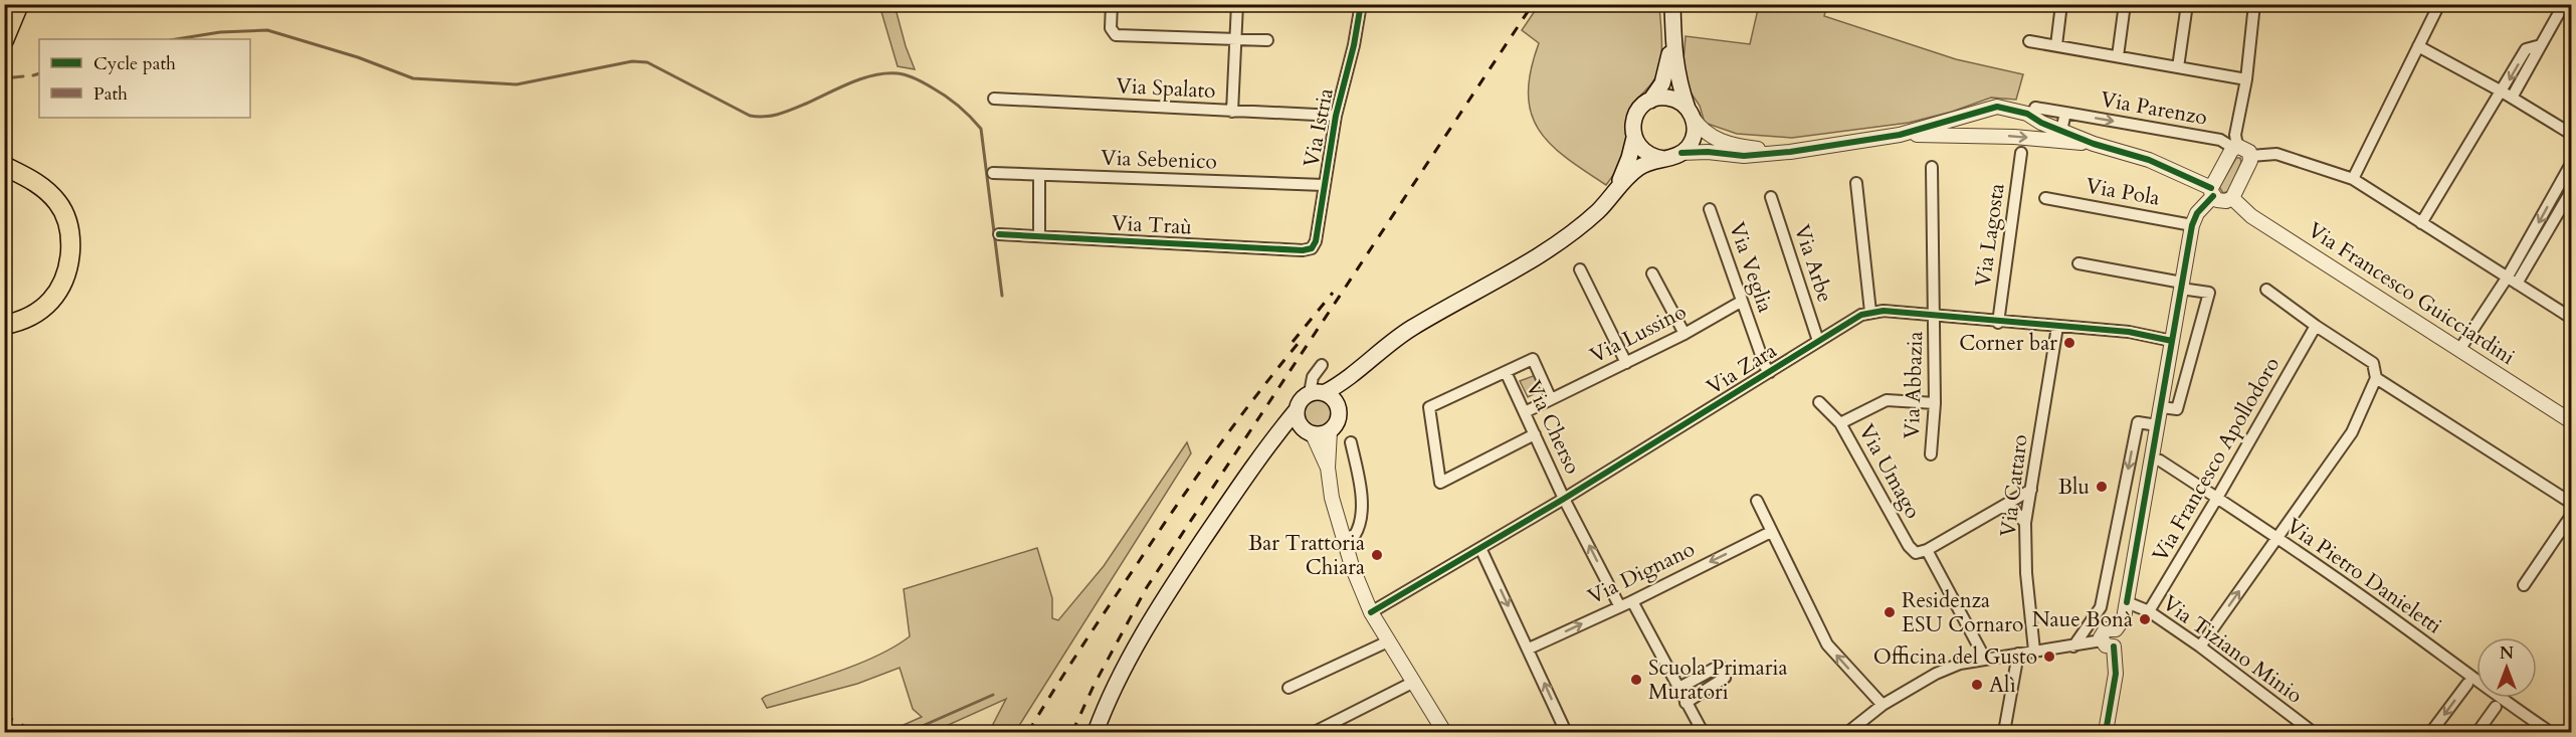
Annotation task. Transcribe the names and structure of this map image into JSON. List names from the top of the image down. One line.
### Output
{"streets":{"street":["Via Spalato","Via Parenzo","Via Istria","Via Sebenico","Via Pola","Via Traù","Via Lagosta","Via Arbe","Via Veglia","Via Francesco Guicciardini","Via Lussino","Via Zara","Via Abbazia","Via Cherso","Via Francesco Apollodoro","Via Umago","Via Cattaro","Via Dignano","Via Pietro Danieletti","Via Tiziano Minio"]},"crossings":[["Via Spalato","Via Istria"],["Via Istria","Via Sebenico"],["Via Istria","Via Traù"],["Via Arbe","Via Zara"],["Via Veglia","Via Lussino"],["Via Veglia","Via Zara"],["Via Lussino","Via Cherso"],["Via Zara","Via Cherso"],["Via Cherso","Via Dignano"],["Via Francesco Apollodoro","Via Pietro Danieletti"],["Via Francesco Apollodoro","Via Tiziano Minio"]],"one_way":["Via Cherso"],"places":["Corner bar","Blu","Bar Trattoria Chiara","Residenza ESU Cornaro","Naue Bonà","Officina del Gusto","Scuola Primaria Muratori","Alì"],"legend":["Cycle path","Path"],"north":"top"}
